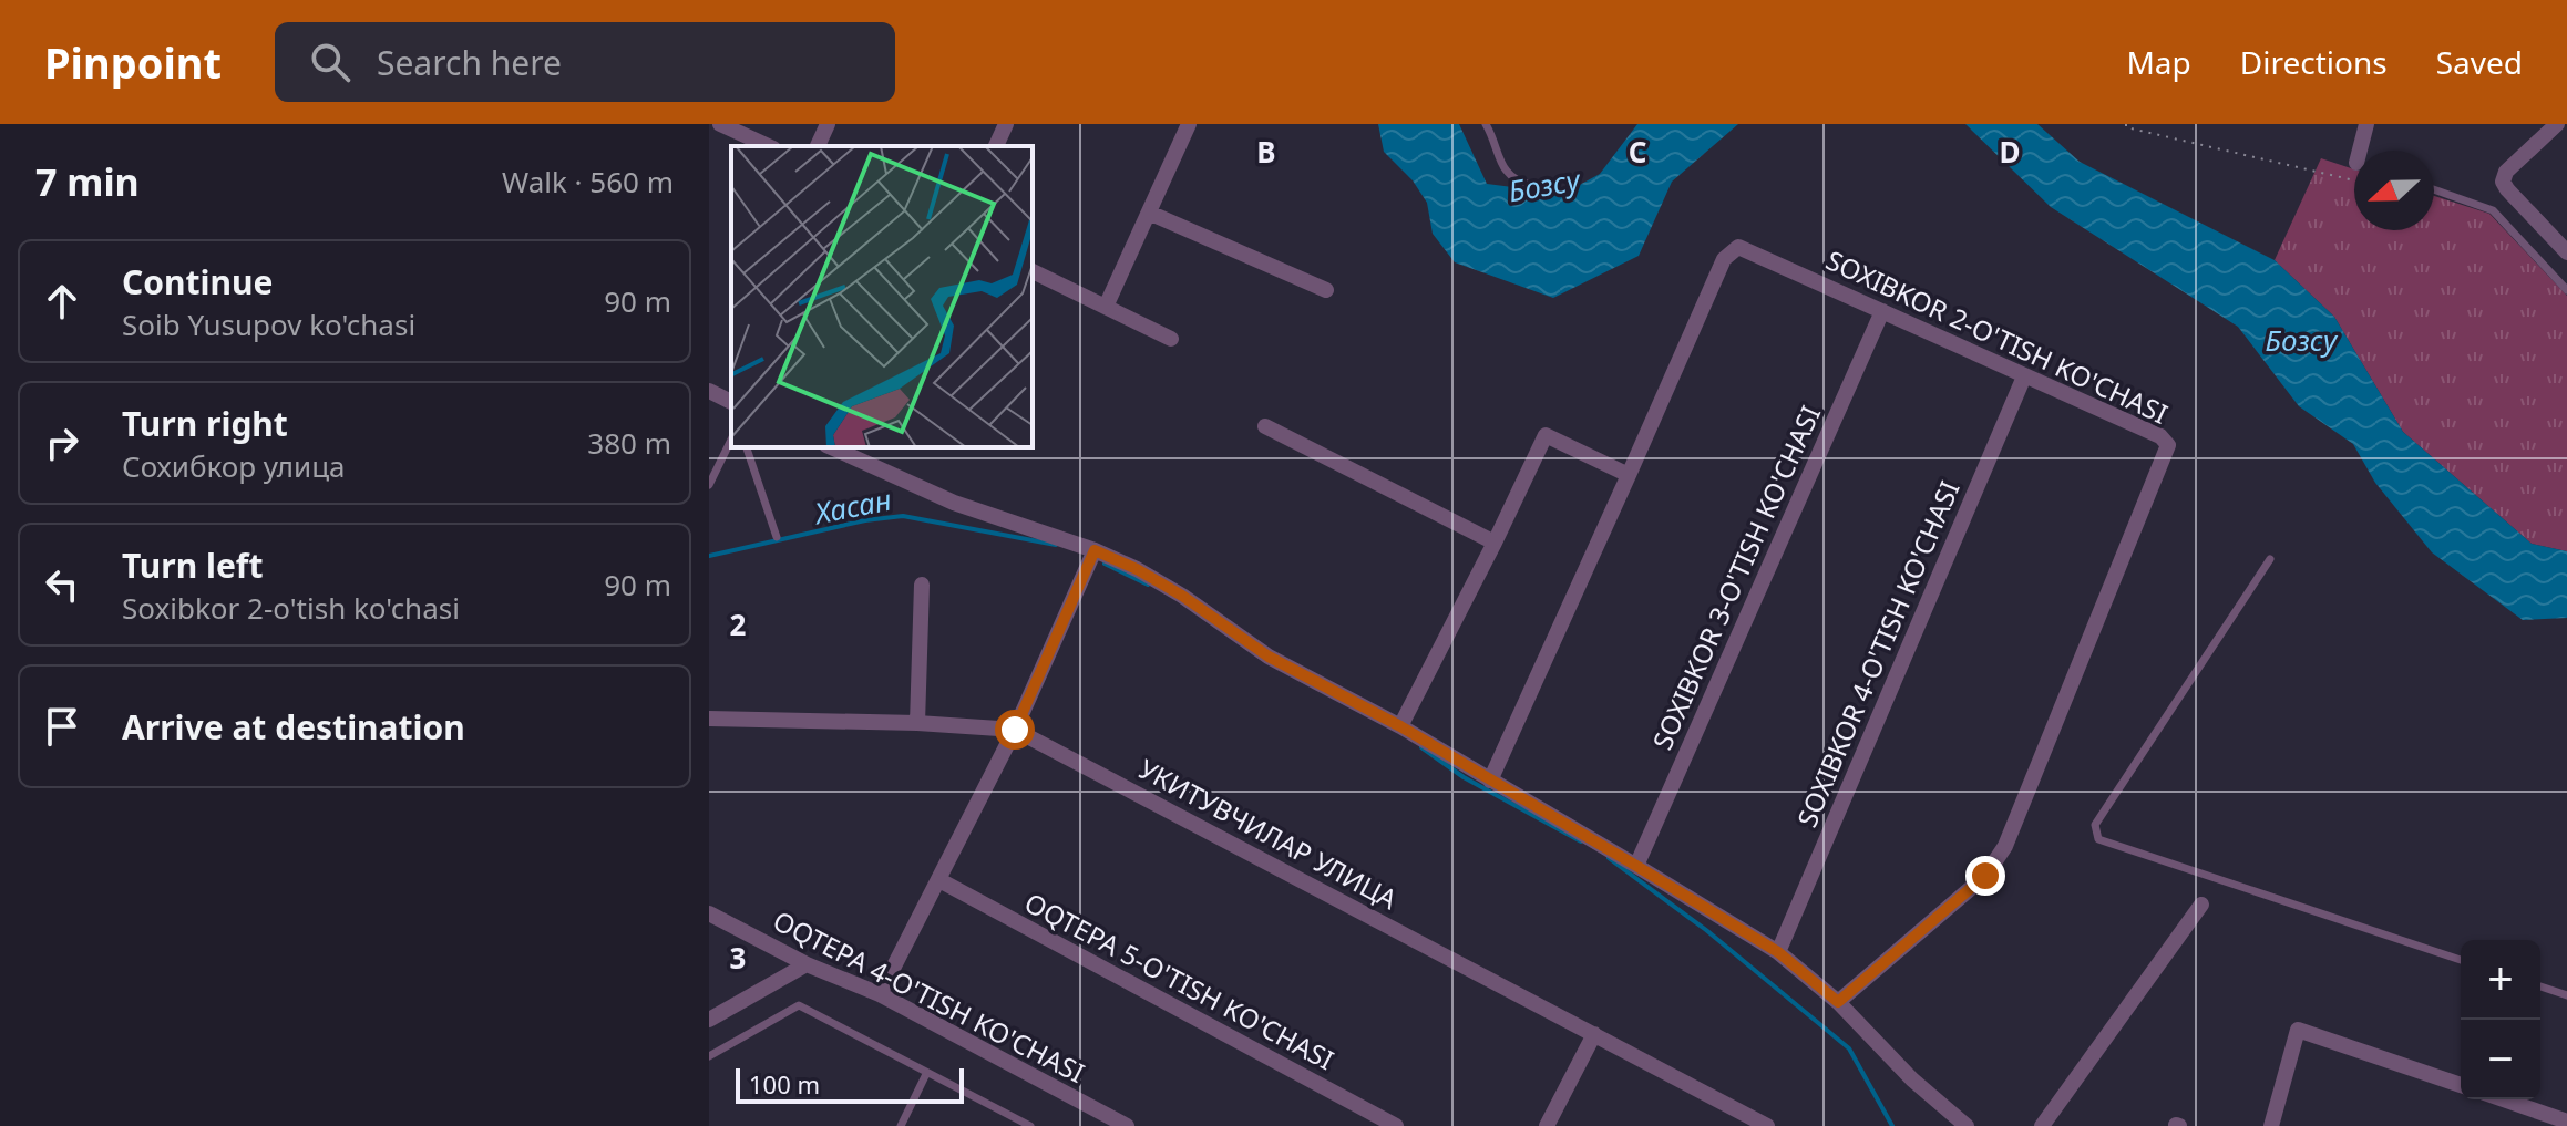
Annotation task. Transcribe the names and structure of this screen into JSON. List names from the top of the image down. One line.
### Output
{"streets":{"street":["SOXIBKOR 2-O'TISH KO'CHASI","SOXIBKOR 3-O'TISH KO'CHASI","SOXIBKOR 4-O'TISH KO'CHASI","УКИТУВЧИЛАР УЛИЦА","OQTEPA 5-O'TISH KO'CHASI","OQTEPA 4-O'TISH KO'CHASI"]},"crossings":[["SOXIBKOR 2-O'TISH KO'CHASI","SOXIBKOR 3-O'TISH KO'CHASI"],["SOXIBKOR 2-O'TISH KO'CHASI","SOXIBKOR 4-O'TISH KO'CHASI"]],"water":["Бозсу","Хасан"],"scale_bar":"100 m","north":"left","page":{"header":"Pinpoint","search":"Search here","nav":["Map","Directions","Saved"],"heading":["7 min","Walk · 560 m"],"list":[["Continue","Soib Yusupov ko'chasi","90 m"],["Turn right","Сохибкор улица","380 m"],["Turn left","Soxibkor 2-o'tish ko'chasi","90 m"],"Arrive at destination"],"map_buttons":["+","−"],"scale":"100 m"},"grid":{"columns":["B","C","D"],"rows":["2","3"]}}
